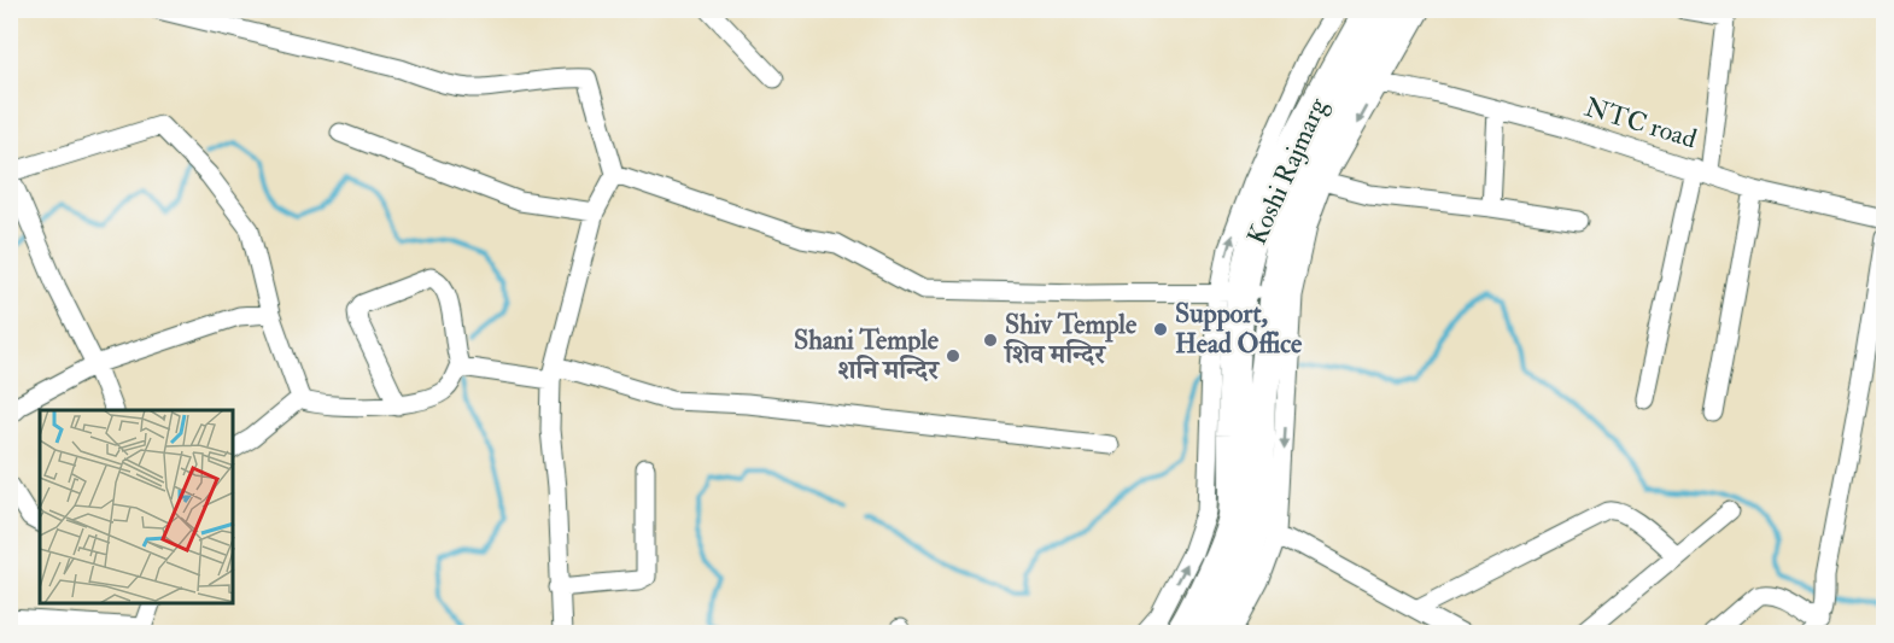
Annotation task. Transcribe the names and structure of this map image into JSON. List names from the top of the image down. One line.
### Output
{"streets":{"main road":["Koshi Rajmarg"],"street":["NTC road"]},"places":["Support, Head Office","Shiv Temple शिव मन्दिर","Shani Temple शनि मन्दिर"]}
